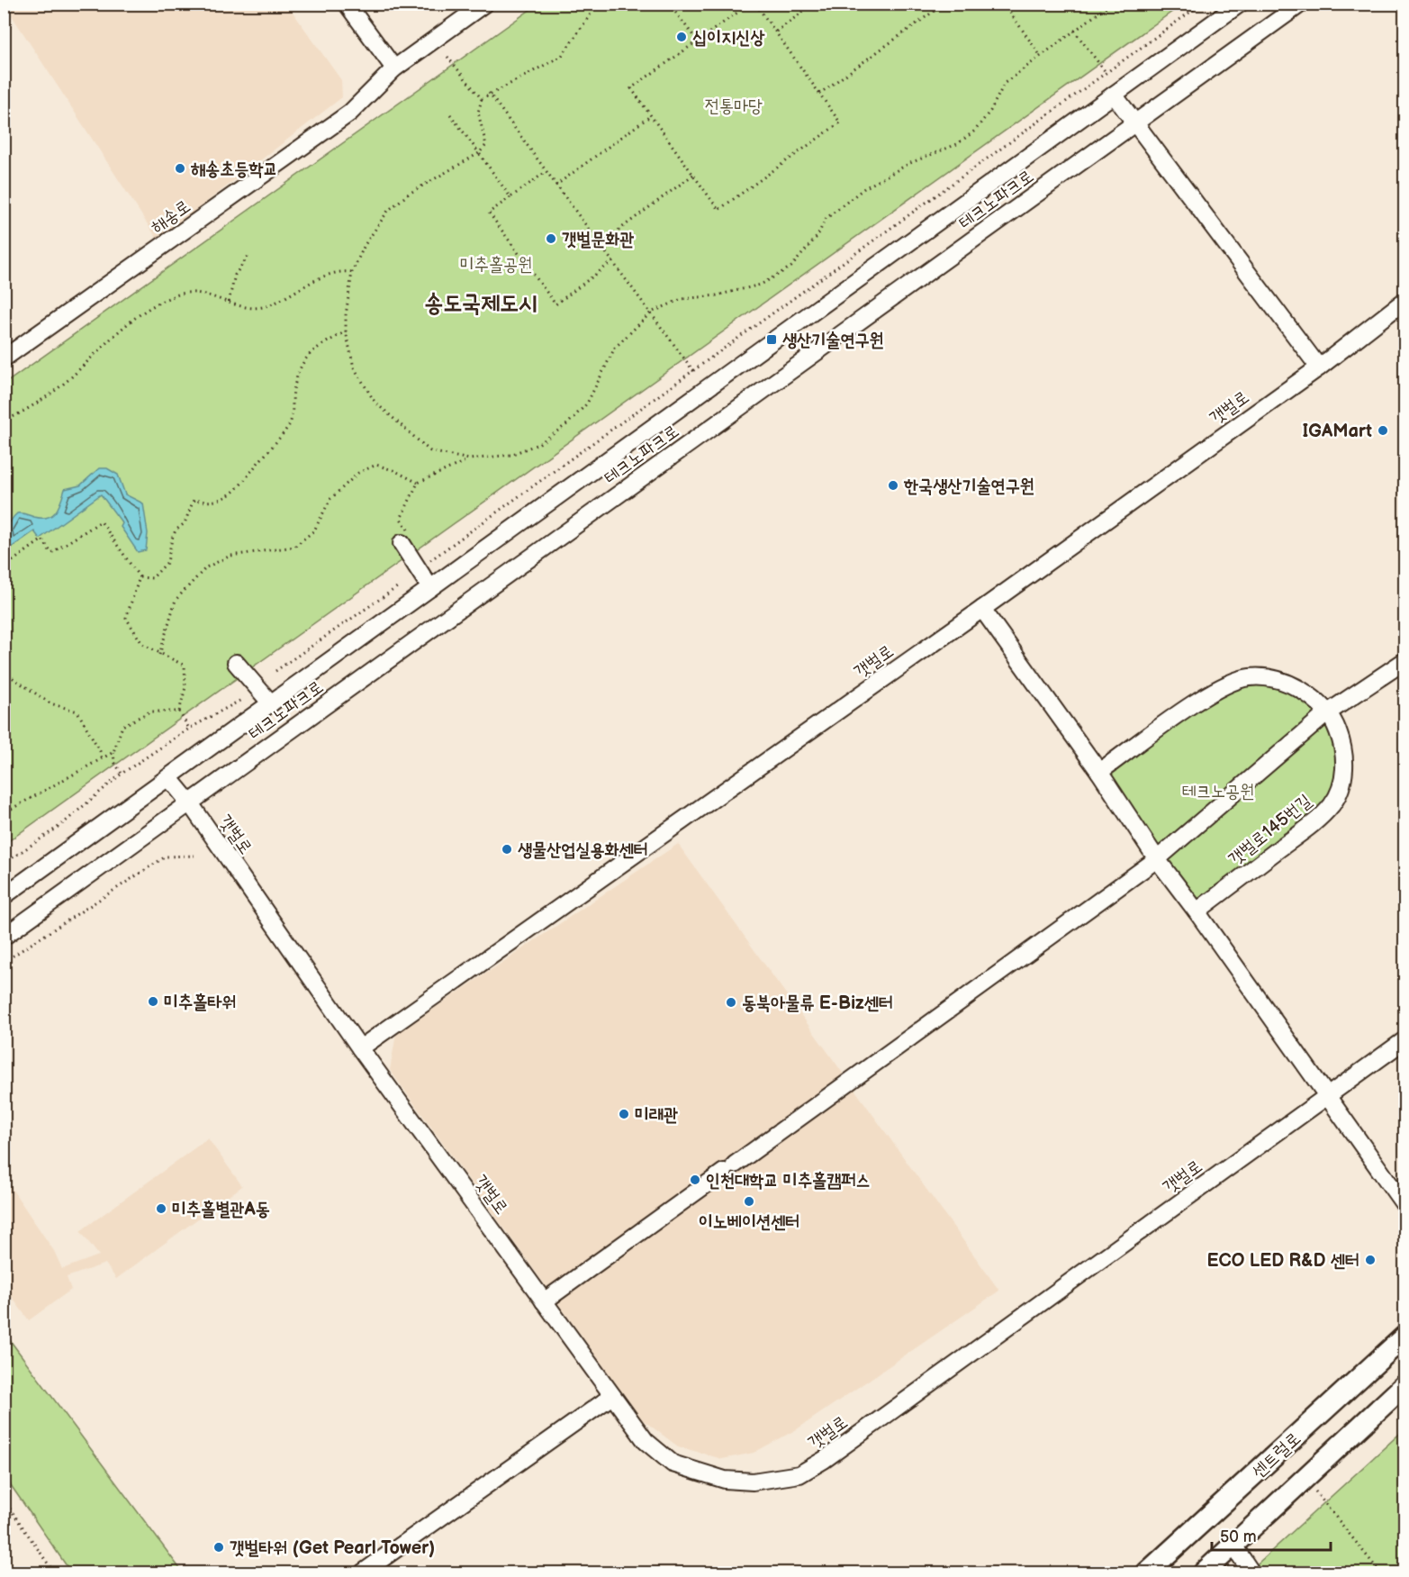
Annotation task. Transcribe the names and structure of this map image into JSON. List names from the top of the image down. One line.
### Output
{"streets":{"main road":["센트럴로"],"street":["테크노파크로","해송로","갯벌로","갯벌로145번길"]},"crossings":[["테크노파크로","갯벌로"]],"districts":["송도국제도시"],"parks":["전통마당","미추홀공원","테크노공원"],"places":{"other":["십이지신상","해송초등학교","갯벌문화관","IGAMart","한국생산기술연구원","생물산업실용화센터","미추홀타워","동북아물류 E-Biz센터","미래관","인천대학교 미추홀캠퍼스","이노베이션센터","미추홀별관A동","ECO LED R&D 센터","갯벌타워 (Get Pearl Tower)"],"transit":["생산기술연구원"]},"scale_bar":"50 m"}
